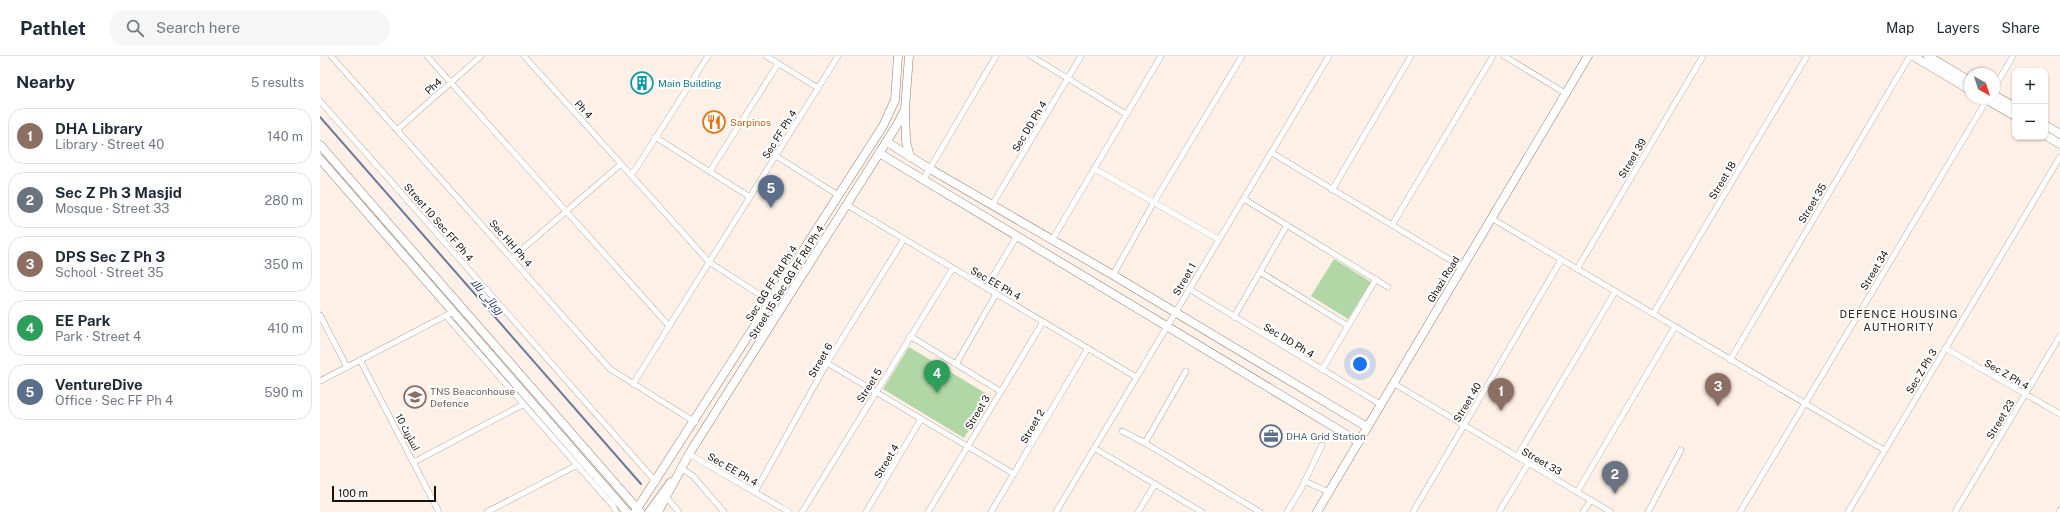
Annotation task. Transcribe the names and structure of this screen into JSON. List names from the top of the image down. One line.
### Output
{"streets":{"main road":["Ghazi Road","Street 15 Sec GG FF Rd Ph 4","Sec GG FF Rd Ph 4"],"street":["Ph4","Ph 4","Sec DD Ph 4","Sec FF Ph 4","Street 39","Street 18","Street 35","Street 10 Sec FF Ph 4","Sec HH Ph 4","Street 34","Street 1","Sec EE Ph 4","Street 6","Sec Z Ph 3","Sec Z Ph 4","Street 5","Street 40","Street 3","Street 23","Street 2","اسٹریٹ 10","Street 4","Street 33"]},"crossings":[["Ph4","Sec HH Ph 4"],["Ph 4","Sec FF Ph 4"],["Sec DD Ph 4","Street 1"],["Sec DD Ph 4","Ghazi Road"],["Sec FF Ph 4","Sec HH Ph 4"],["Street 10 Sec FF Ph 4","Sec GG FF Rd Ph 4"],["Sec HH Ph 4","Sec GG FF Rd Ph 4"],["Street 1","Sec EE Ph 4"],["Ghazi Road","Street 33"],["Street 15 Sec GG FF Rd Ph 4","Sec EE Ph 4"],["Sec EE Ph 4","Street 6"],["Sec EE Ph 4","Street 5"],["Sec EE Ph 4","Street 3"],["Sec EE Ph 4","Street 2"],["Sec Z Ph 3","Sec Z Ph 4"],["Sec Z Ph 4","Street 23"],["Street 40","Street 33"]],"districts":["DEFENCE HOUSING AUTHORITY"],"water":["روہائی نالا"],"places":{"building":["Main Building"],"restaurant":["Sarpinos"],"school or university":["TNS Beaconhouse Defence"],"office":["DHA Grid Station"]},"scale_bar":"100 m","north":"bottom right","page":{"header":"Pathlet","search":"Search here","nav":["Map","Layers","Share"],"heading":["Nearby","5 results"],"map_buttons":["+","−"],"list":[{"mark":"1","name":"DHA Library","note":"Library · Street 40","value":"140 m"},{"mark":"2","name":"Sec Z Ph 3 Masjid","note":"Mosque · Street 33","value":"280 m"},{"mark":"3","name":"DPS Sec Z Ph 3","note":"School · Street 35","value":"350 m"},{"mark":"4","name":"EE Park","note":"Park · Street 4","value":"410 m"},{"mark":"5","name":"VentureDive","note":"Office · Sec FF Ph 4","value":"590 m"}],"pins":["5","4","3","1","2"],"scale":"100 m"}}
